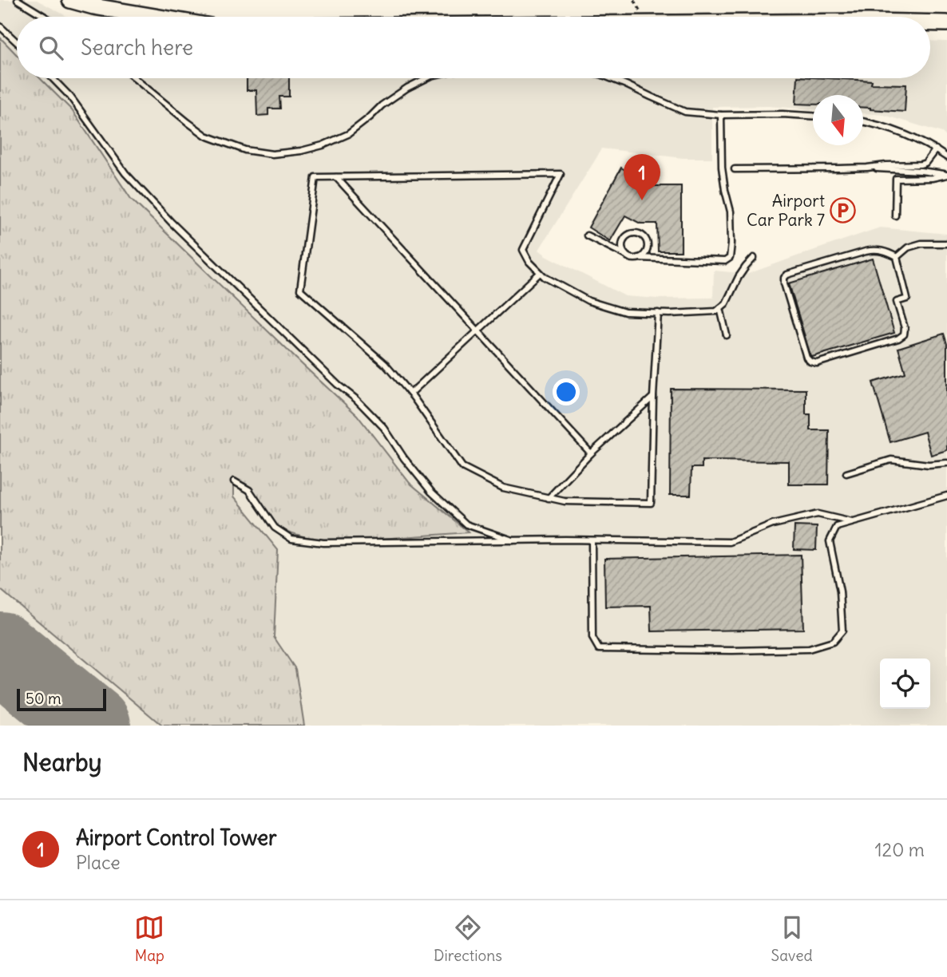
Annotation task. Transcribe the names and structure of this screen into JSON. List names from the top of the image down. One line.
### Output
{"places":{"parking":["Airport Car Park 7"]},"scale_bar":"50 m","north":"bottom","page":{"search":"Search here","pins":"1","scale":"50 m","heading":"Nearby","list":[{"mark":"1","name":"Airport Control Tower","note":"Place","value":"120 m"}],"nav":["Map","Directions","Saved"]}}
